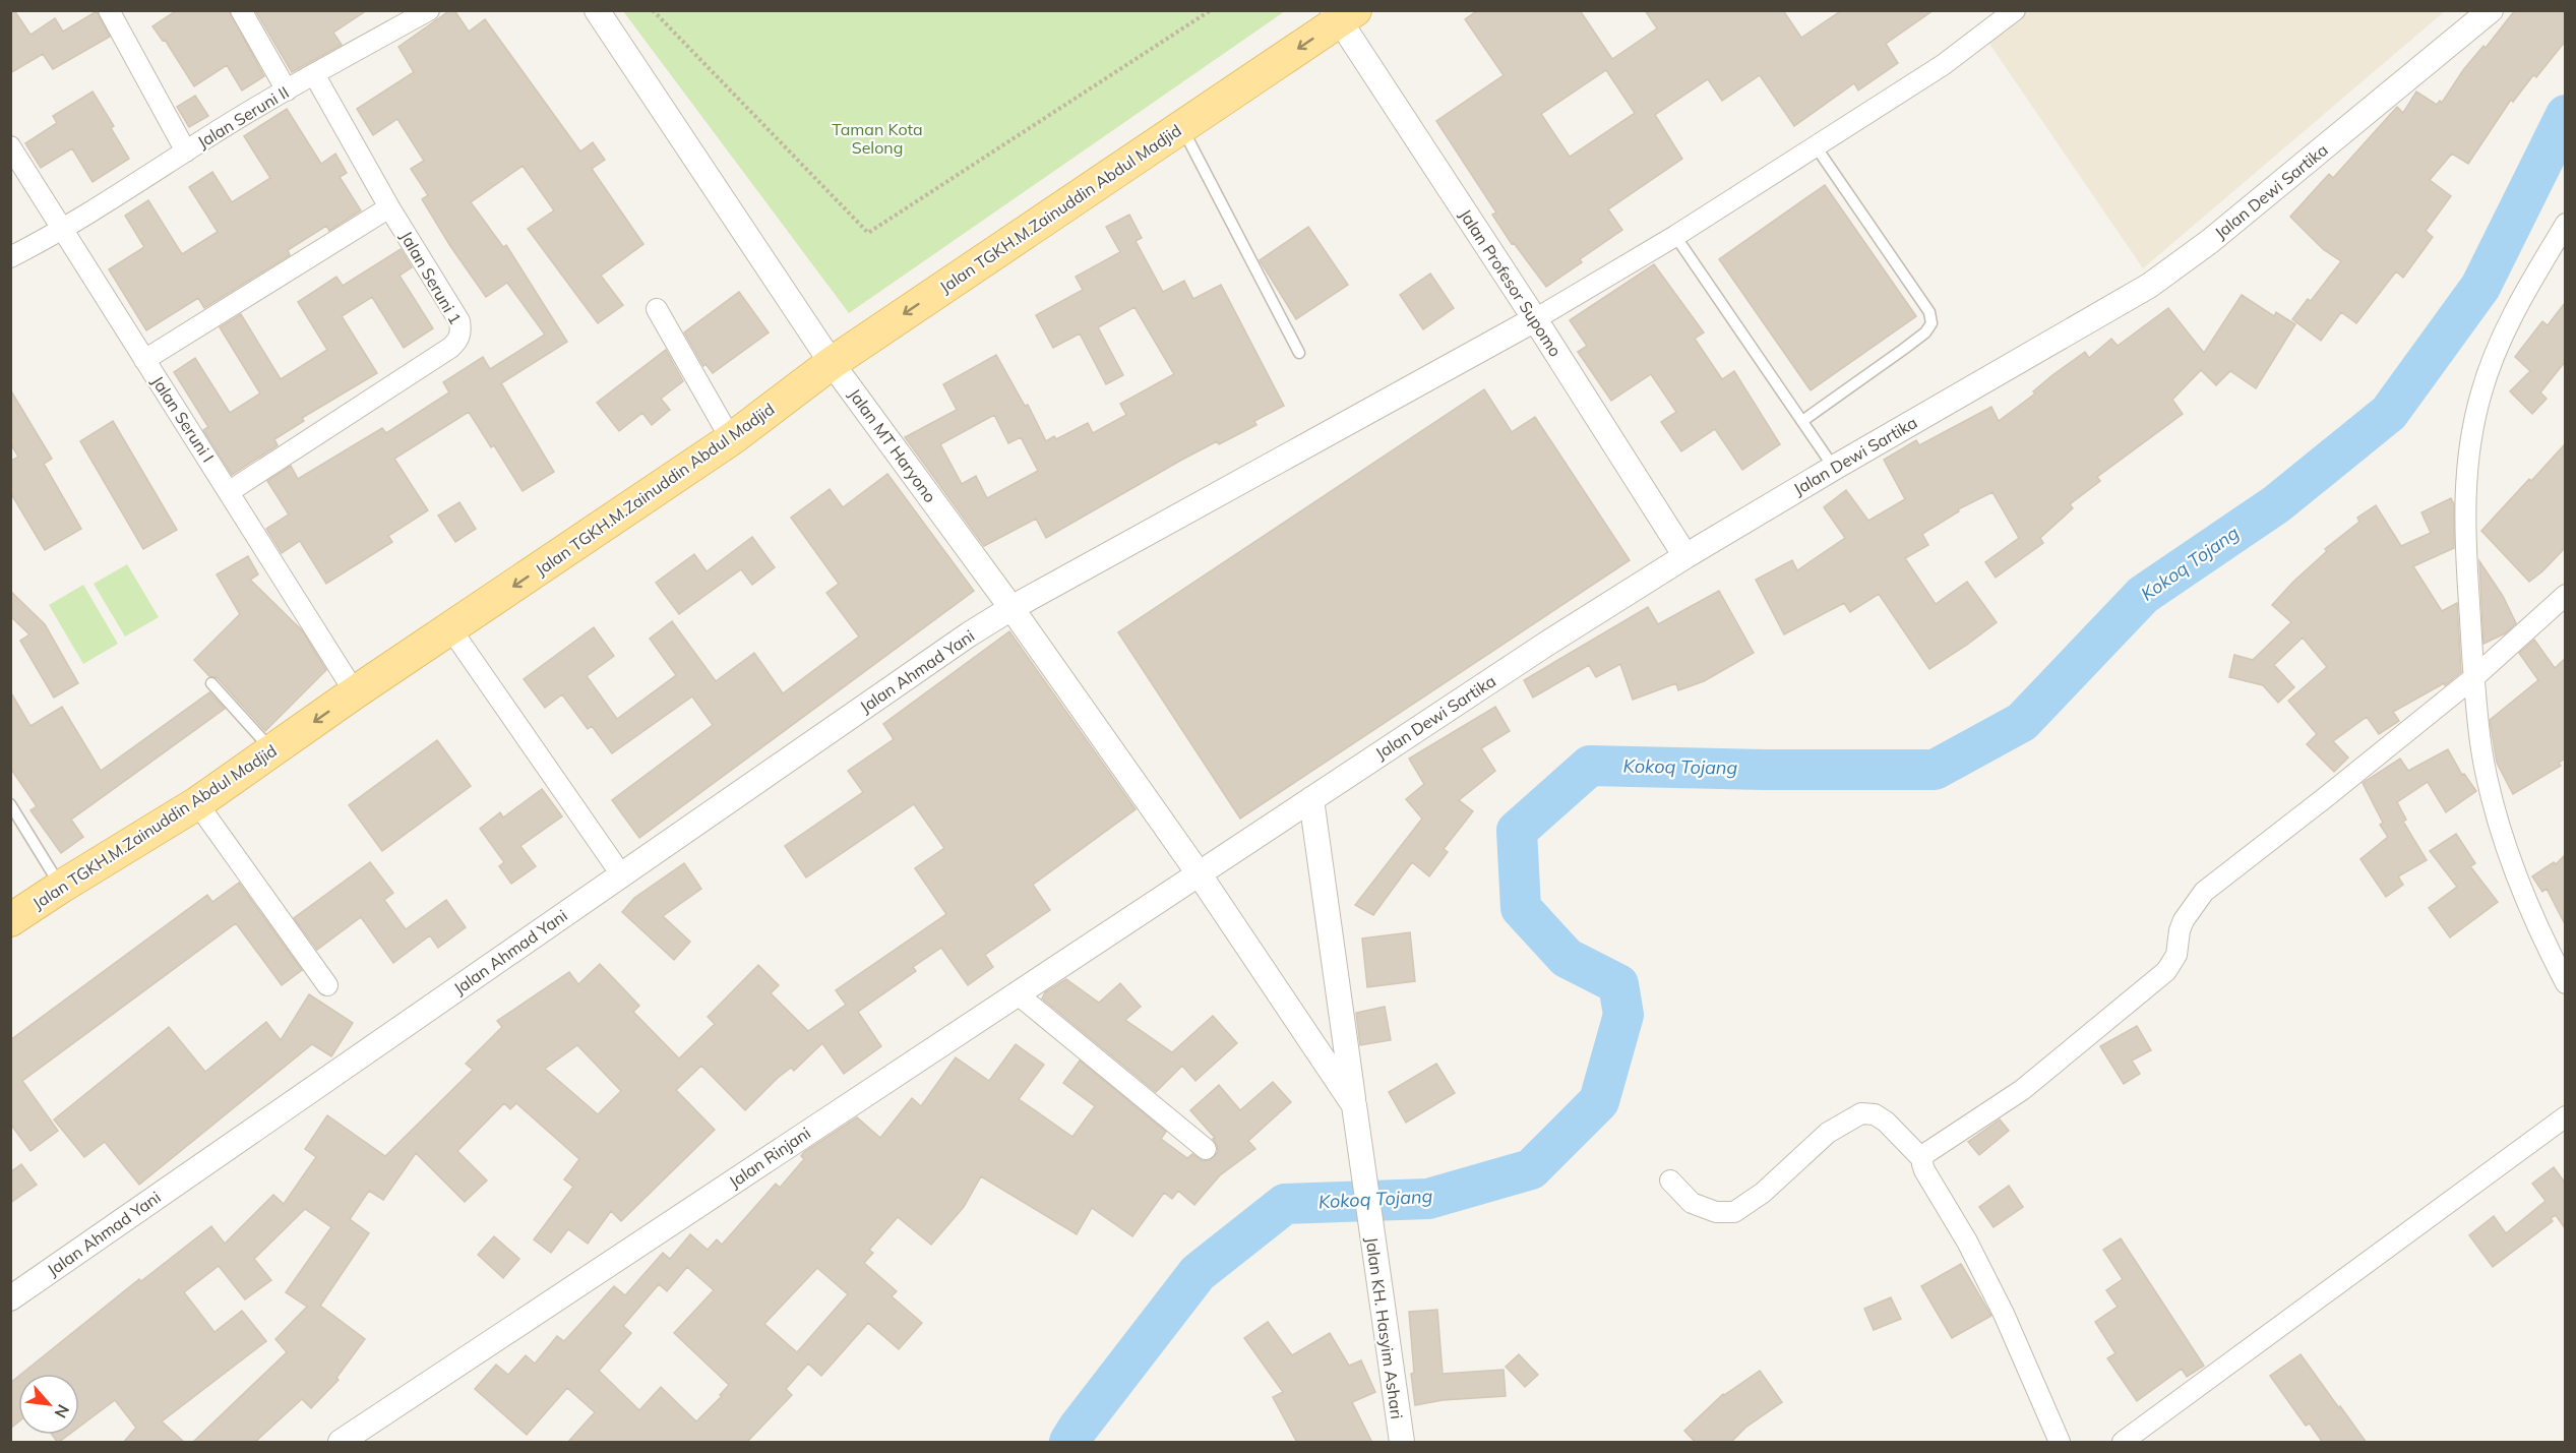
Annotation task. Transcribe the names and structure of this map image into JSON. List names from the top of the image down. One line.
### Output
{"streets":{"main road":["Jalan TGKH.M.Zainuddin Abdul Madjid"],"street":["Jalan Seruni II","Jalan Dewi Sartika","Jalan Seruni 1","Jalan Profesor Supomo","Jalan Seruni I","Jalan MT Haryono","Jalan Ahmad Yani","Jalan Rinjani","Jalan KH. Hasyim Ashari"]},"crossings":[["Jalan Seruni II","Jalan Seruni 1"],["Jalan Seruni II","Jalan Seruni I"],["Jalan Dewi Sartika","Jalan Profesor Supomo"],["Jalan Dewi Sartika","Jalan MT Haryono"],["Jalan Dewi Sartika","Jalan Rinjani"],["Jalan Dewi Sartika","Jalan KH. Hasyim Ashari"],["Jalan TGKH.M.Zainuddin Abdul Madjid","Jalan Profesor Supomo"],["Jalan TGKH.M.Zainuddin Abdul Madjid","Jalan Seruni I"],["Jalan TGKH.M.Zainuddin Abdul Madjid","Jalan MT Haryono"],["Jalan Seruni 1","Jalan Seruni I"],["Jalan Profesor Supomo","Jalan Ahmad Yani"],["Jalan MT Haryono","Jalan Ahmad Yani"],["Jalan MT Haryono","Jalan Rinjani"],["Jalan MT Haryono","Jalan KH. Hasyim Ashari"],["Jalan Rinjani","Jalan KH. Hasyim Ashari"]],"one_way":["Jalan TGKH.M.Zainuddin Abdul Madjid"],"water":["Kokoq Tojang"],"parks":["Taman Kota Selong"],"north":"bottom right"}
